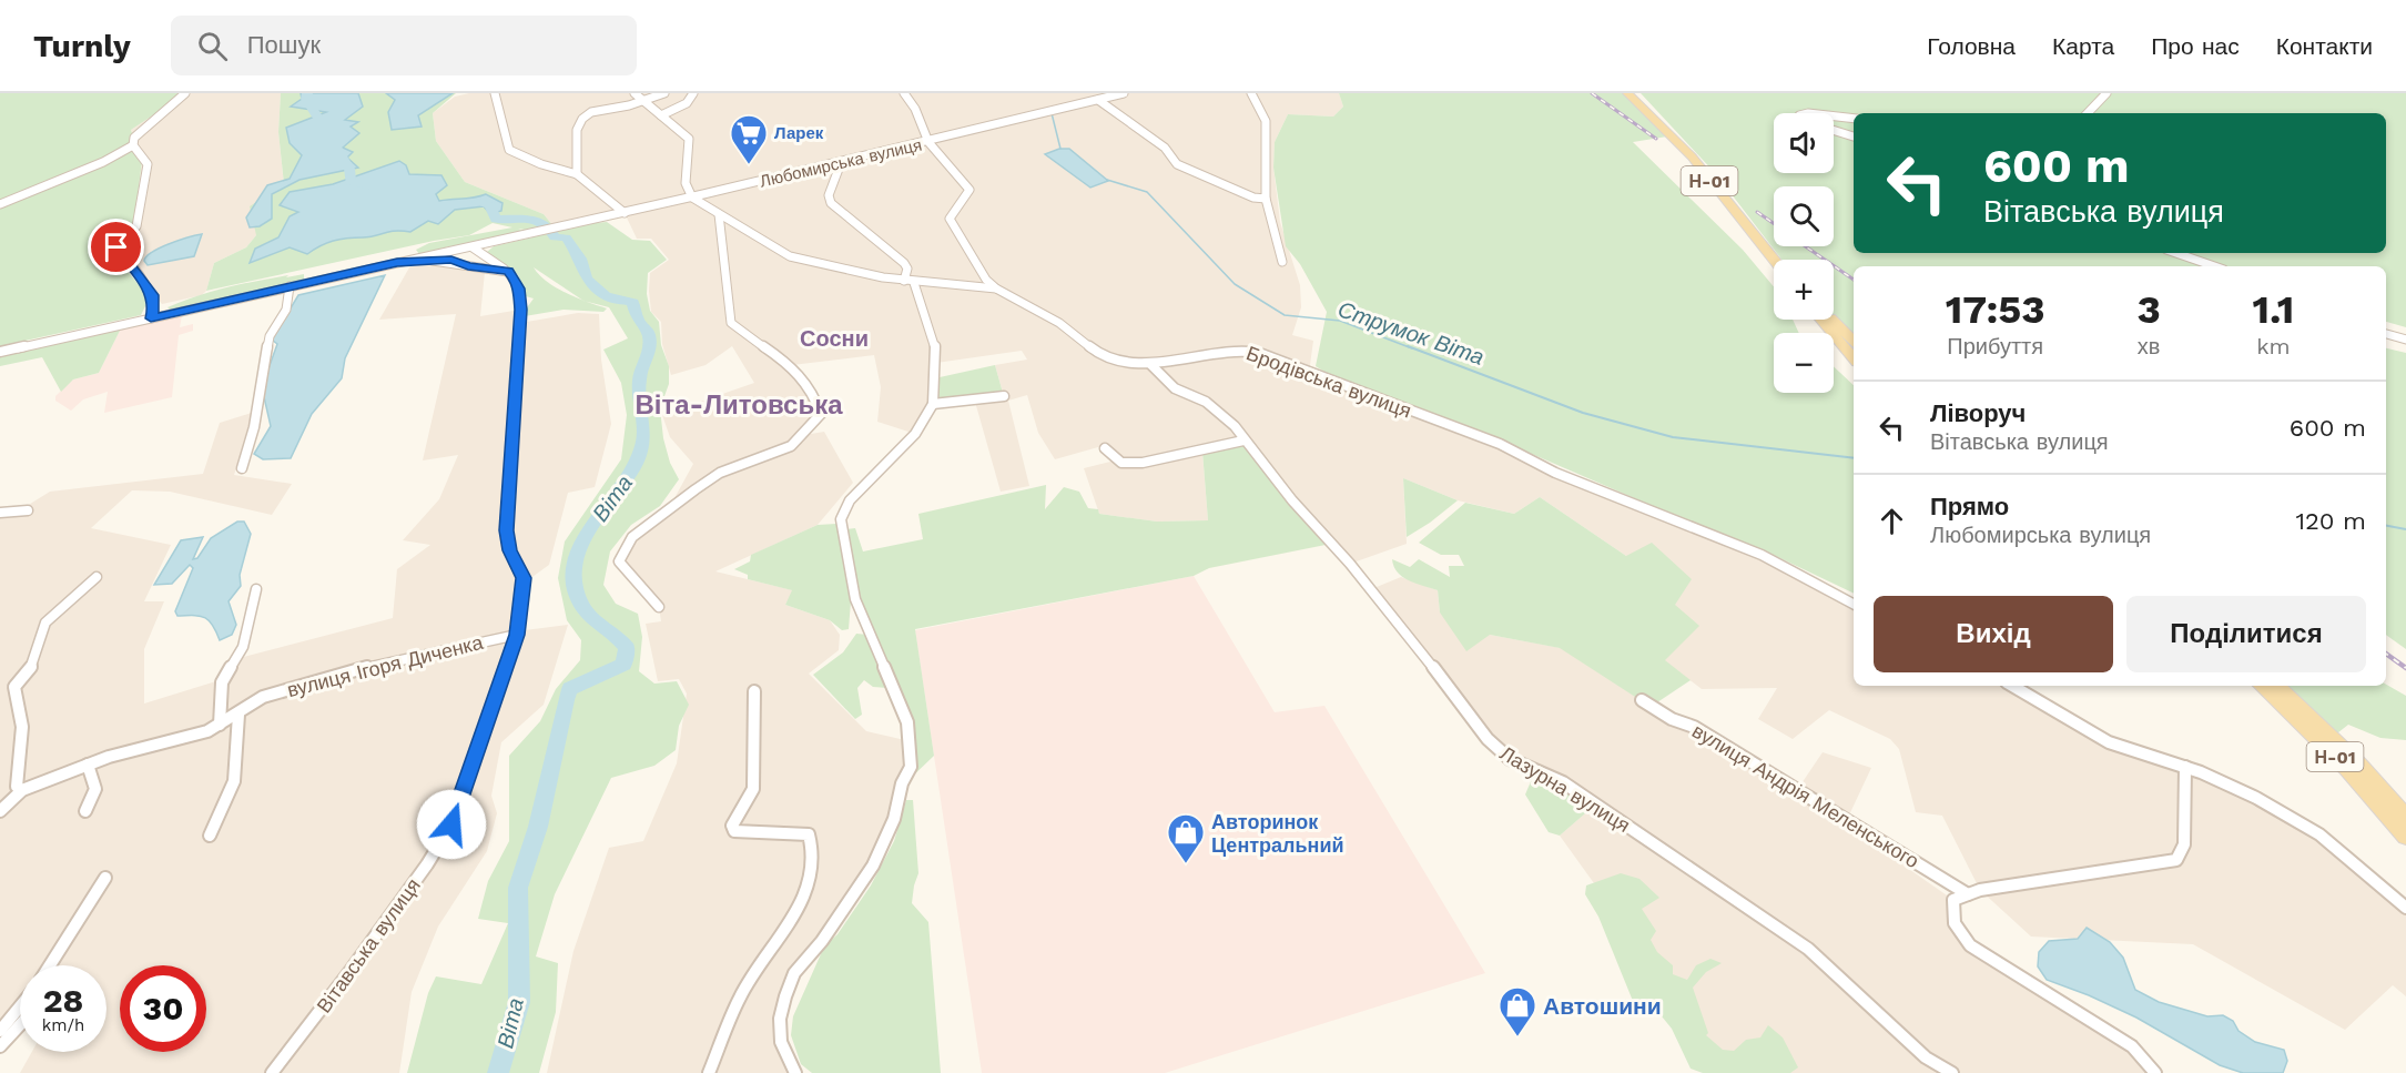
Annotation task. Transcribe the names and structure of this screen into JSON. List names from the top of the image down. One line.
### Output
{"streets":{"main road":["Н-01"],"street":["Любомирська вулиця","Бродівська вулиця","вулиця Ігоря Диченка","Лазурна вулиця","вулиця Андрія Меленського","Вітавська вулиця"]},"crossings":[["Любомирська вулиця","Бродівська вулиця"],["Бродівська вулиця","Лазурна вулиця"],["вулиця Ігоря Диченка","Вітавська вулиця"]],"districts":["Сосни","Віта-Литовська"],"water":["Струмок Віта","Віта"],"places":{"supermarket":["Ларек"],"shop":["Авторинок Центральний","Автошини"]},"page":{"header":"Turnly","search":"Пошук","nav":["Головна","Карта","Про нас","Контакти"],"map_buttons":["+","−"],"turn":["600 m","Вітавська вулиця"],"eta":["17:53","Прибуття","3","хв","1.1","km"],"list":[{"name":"Ліворуч","note":"Вітавська вулиця","value":"600 m"},{"name":"Прямо","note":"Любомирська вулиця","value":"120 m"}],"buttons":["Вихід","Поділитися"],"speed":"28 km/h","limit":"30"}}
